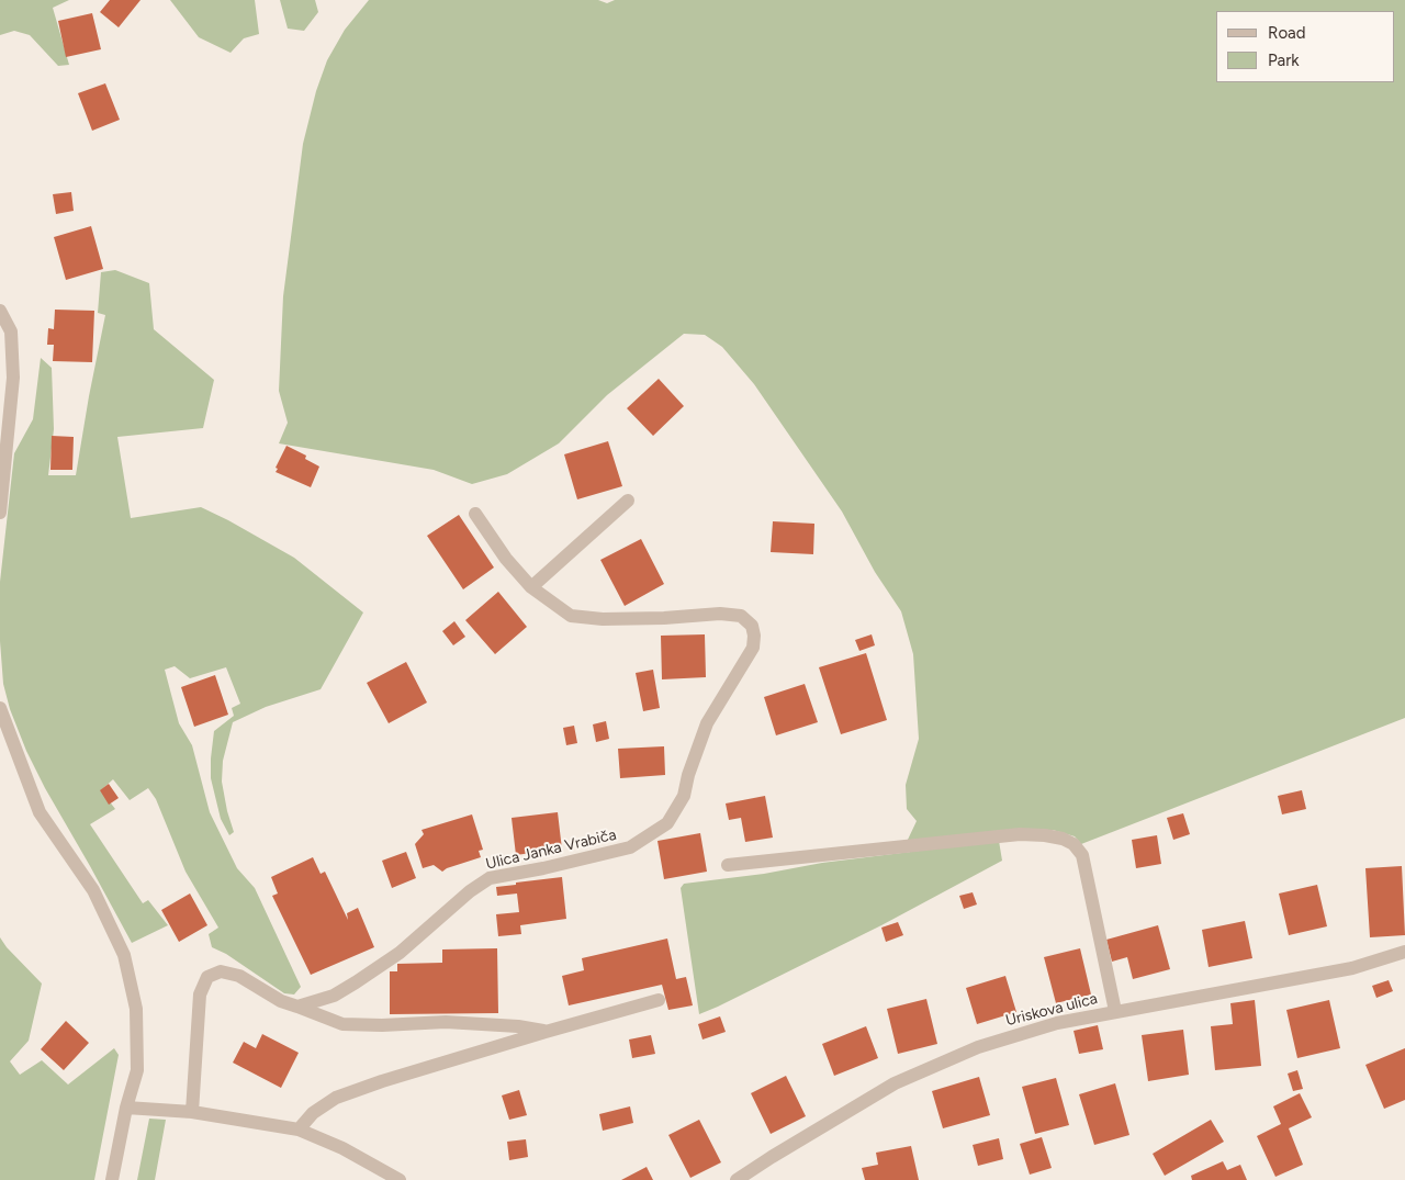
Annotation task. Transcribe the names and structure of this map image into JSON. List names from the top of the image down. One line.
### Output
{"streets":{"street":["Ulica Janka Vrabiča","Uriskova ulica"]},"legend":["Road","Park"]}
